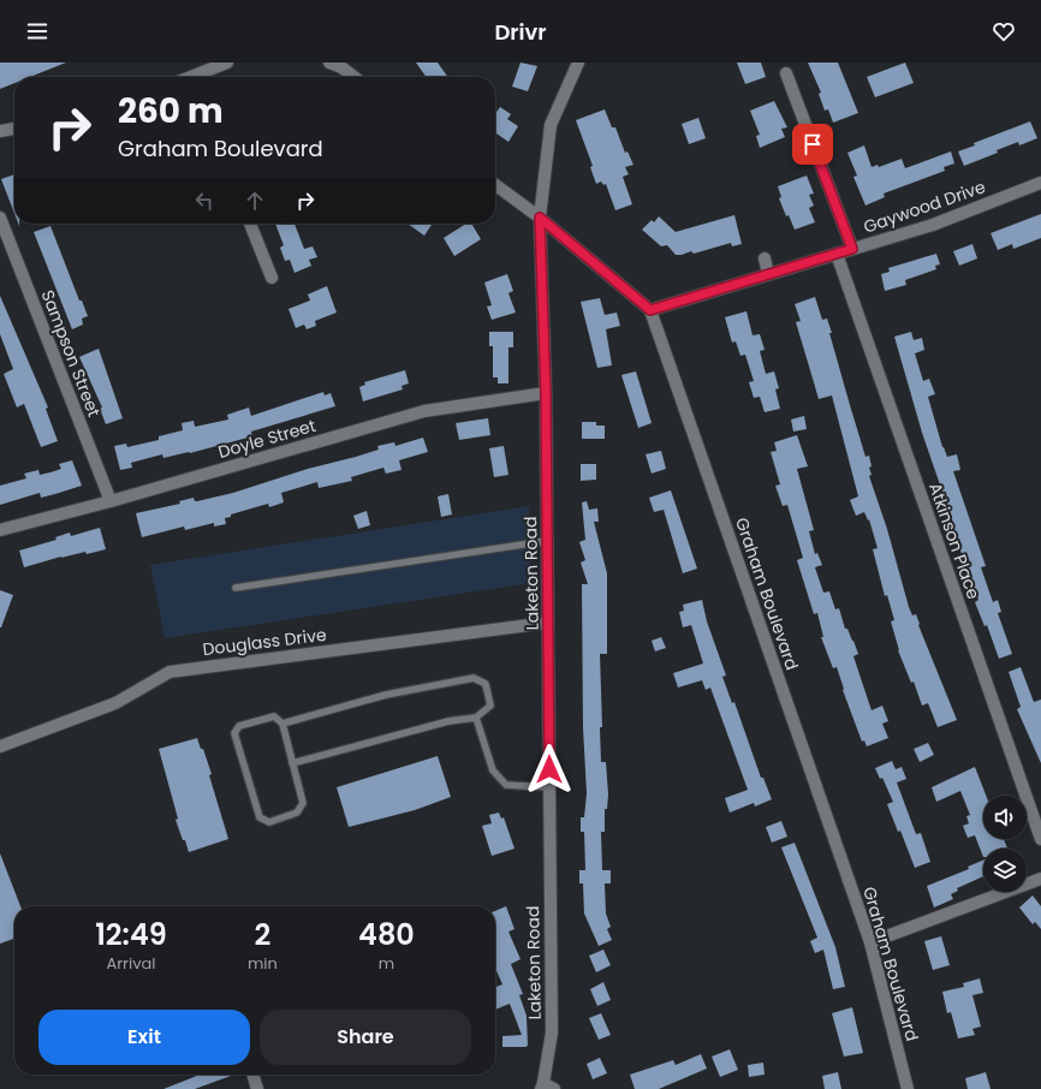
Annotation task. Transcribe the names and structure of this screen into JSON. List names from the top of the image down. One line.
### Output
{"streets":{"street":["Gaywood Drive","Sampson Street","Doyle Street","Atkinson Place","Laketon Road","Graham Boulevard","Douglass Drive"]},"crossings":[["Gaywood Drive","Atkinson Place"],["Gaywood Drive","Graham Boulevard"],["Sampson Street","Doyle Street"],["Doyle Street","Laketon Road"],["Laketon Road","Douglass Drive"]],"page":{"header":"Drivr","turn":["260 m","Graham Boulevard"],"eta":["12:49","Arrival","2","min","480","m"],"buttons":["Exit","Share"]}}
